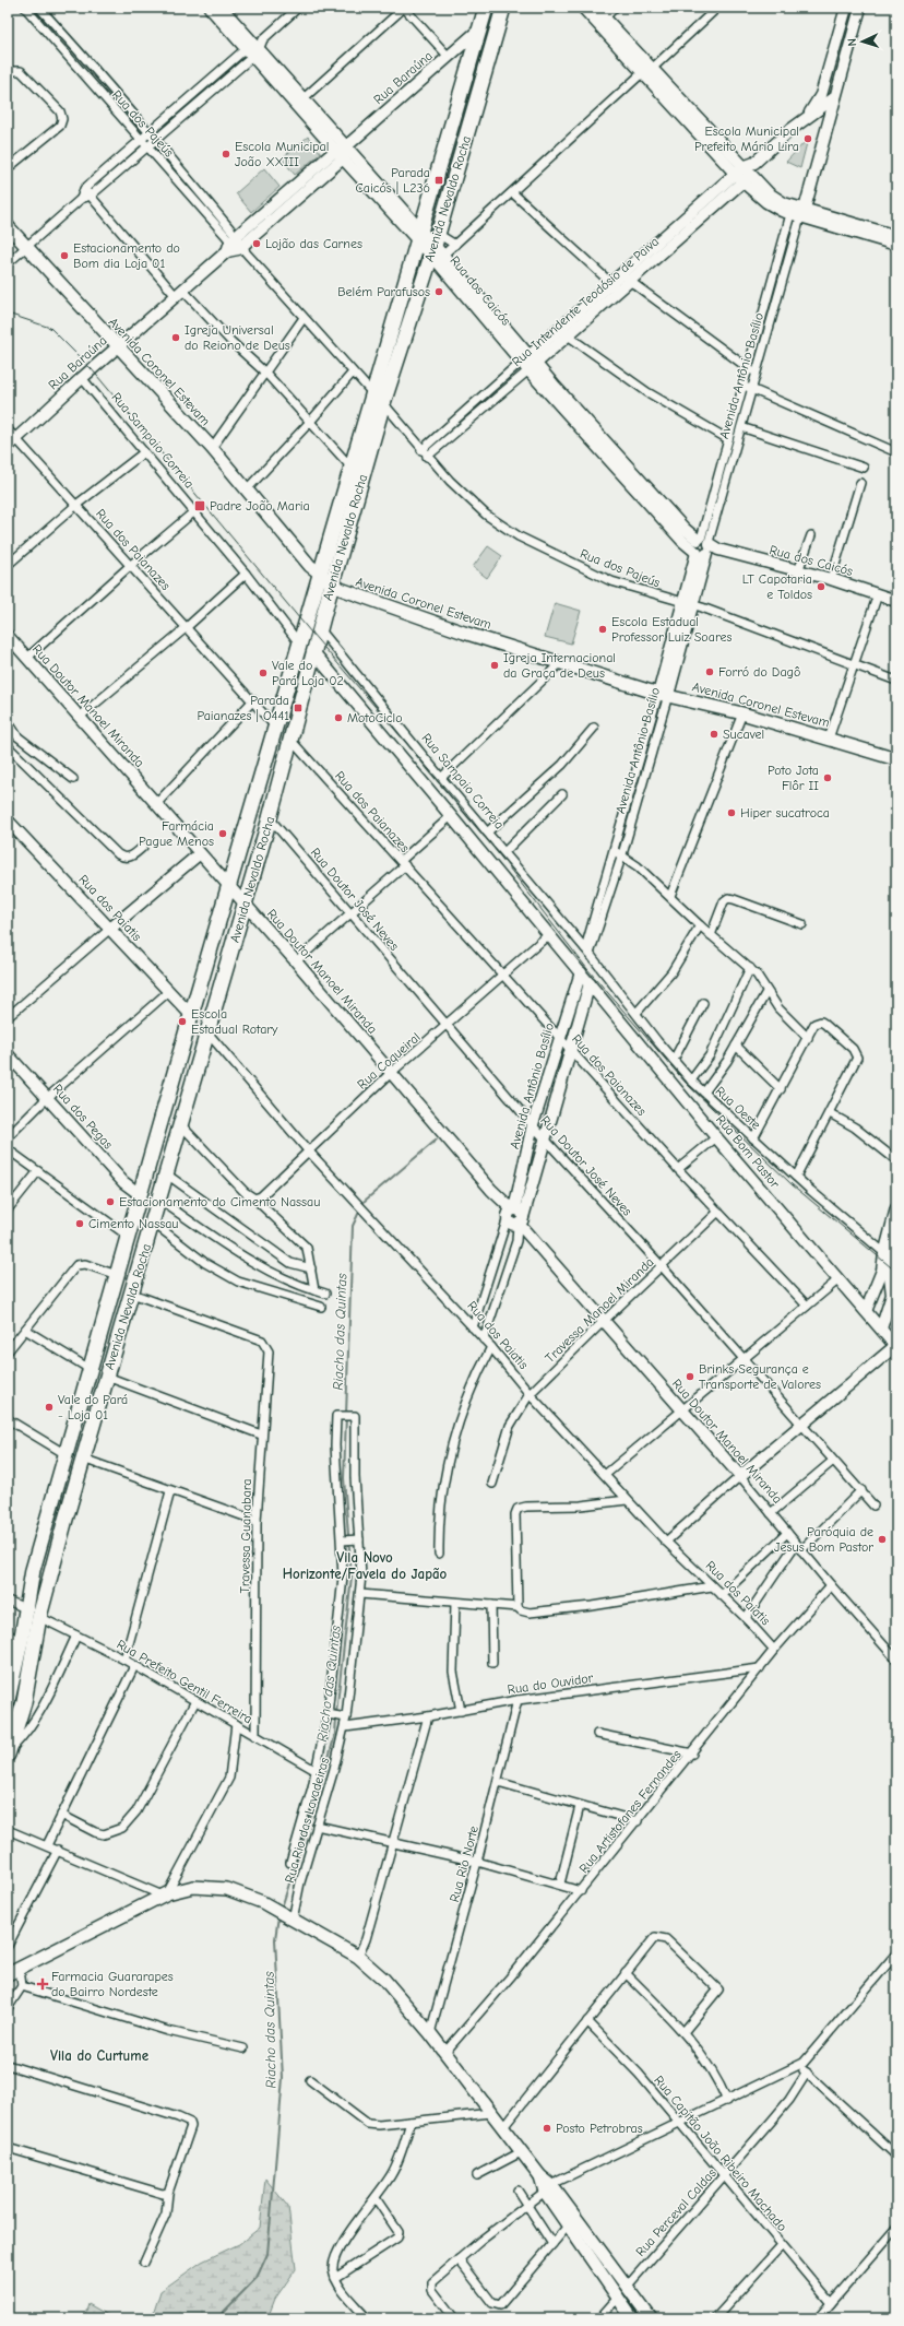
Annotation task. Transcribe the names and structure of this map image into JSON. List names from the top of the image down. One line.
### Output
{"streets":{"highway":["Avenida Nevaldo Rocha"],"main road":["Rua Baraúna","Rua dos Caicós","Rua Intendente Teodósio de Paiva","Avenida Coronel Estevam","Avenida Antônio Basílio","Rua Doutor Manoel Miranda","Rua dos Paiatis","Rua dos Pegas","Rua Bom Pastor"],"street":["Rua dos Pajeús","Rua Sampaio Correia","Rua dos Paianazes","Rua Doutor José Neves","Rua Coqueiral","Rua Oeste","Travessa Manoel Miranda","Travessa Guanabara","Rua Prefeito Gentil Ferreira","Rua do Ouvidor","Rua Artistofanes Fernandes","Rua Rio das Lavadeiras","Rua Rio Norte","Rua Capitão João Ribeiro Machado","Rua Perceval Caldas"]},"crossings":[["Rua Baraúna","Rua dos Pajeús"],["Rua Baraúna","Avenida Nevaldo Rocha"],["Rua Baraúna","Rua dos Caicós"],["Rua Baraúna","Avenida Coronel Estevam"],["Rua Baraúna","Rua Sampaio Correia"],["Rua Baraúna","Rua dos Paianazes"],["Rua dos Pajeús","Avenida Nevaldo Rocha"],["Rua dos Pajeús","Rua Intendente Teodósio de Paiva"],["Rua dos Pajeús","Avenida Antônio Basílio"],["Avenida Nevaldo Rocha","Rua dos Caicós"],["Avenida Nevaldo Rocha","Avenida Coronel Estevam"],["Avenida Nevaldo Rocha","Rua Sampaio Correia"],["Avenida Nevaldo Rocha","Rua dos Paianazes"],["Avenida Nevaldo Rocha","Rua Doutor Manoel Miranda"],["Avenida Nevaldo Rocha","Rua Doutor José Neves"],["Avenida Nevaldo Rocha","Rua dos Paiatis"],["Avenida Nevaldo Rocha","Rua dos Pegas"],["Avenida Nevaldo Rocha","Travessa Guanabara"],["Avenida Nevaldo Rocha","Rua Prefeito Gentil Ferreira"],["Rua dos Caicós","Rua Intendente Teodósio de Paiva"],["Rua dos Caicós","Avenida Antônio Basílio"],["Avenida Coronel Estevam","Avenida Antônio Basílio"],["Avenida Antônio Basílio","Rua Sampaio Correia"],["Avenida Antônio Basílio","Rua dos Paianazes"],["Avenida Antônio Basílio","Rua Doutor Manoel Miranda"],["Avenida Antônio Basílio","Rua Doutor José Neves"],["Avenida Antônio Basílio","Rua dos Paiatis"],["Avenida Antônio Basílio","Rua Oeste"],["Avenida Antônio Basílio","Rua Bom Pastor"],["Rua Sampaio Correia","Rua Oeste"],["Rua dos Paianazes","Rua Coqueiral"],["Rua dos Paianazes","Travessa Manoel Miranda"],["Rua Doutor Manoel Miranda","Rua Coqueiral"],["Rua Doutor Manoel Miranda","Travessa Manoel Miranda"],["Rua Doutor Manoel Miranda","Rua Artistofanes Fernandes"],["Rua Doutor José Neves","Rua Coqueiral"],["Rua Doutor José Neves","Travessa Manoel Miranda"],["Rua dos Paiatis","Rua Coqueiral"],["Rua dos Paiatis","Travessa Manoel Miranda"],["Rua dos Paiatis","Rua Artistofanes Fernandes"],["Travessa Guanabara","Rua Prefeito Gentil Ferreira"],["Rua Prefeito Gentil Ferreira","Rua Rio das Lavadeiras"],["Rua do Ouvidor","Rua Artistofanes Fernandes"],["Rua do Ouvidor","Rua Rio das Lavadeiras"],["Rua do Ouvidor","Rua Rio Norte"],["Rua Capitão João Ribeiro Machado","Rua Perceval Caldas"]],"districts":["Vila Novo Horizonte/Favela do Japão","Vila do Curtume"],"water":["Riacho das Quintas"],"places":{"other":["Escola Municipal Prefeito Mário Lira","Escola Municipal João XXIII","Lojão das Carnes","Estacionamento do Bom dia Loja 01","Belém Parafusos","Igreja Universal do Reiono de Deus","LT Capotaria e Toldos","Escola Estadual Professor Luiz Soares","Igreja Internacional da Graça de Deus","Forró do Dagô","Vale do Pará Loja 02","MotoCiclo","Sucavel","Poto Jota Flôr II","Hiper sucatroca","Farmácia Pague Menos","Escola Estadual Rotary","Estacionamento do Cimento Nassau","Cimento Nassau","Brinks Segurança e Transporte de Valores","Vale do Pará - Loja 01","Paróquia de Jesus Bom Pastor","Posto Petrobras"],"transit":["Parada Caicós | L236","Padre João Maria","Parada Paianazes | O441"],"health":["Farmacia Guararapes do Bairro Nordeste"]},"north":"left"}
